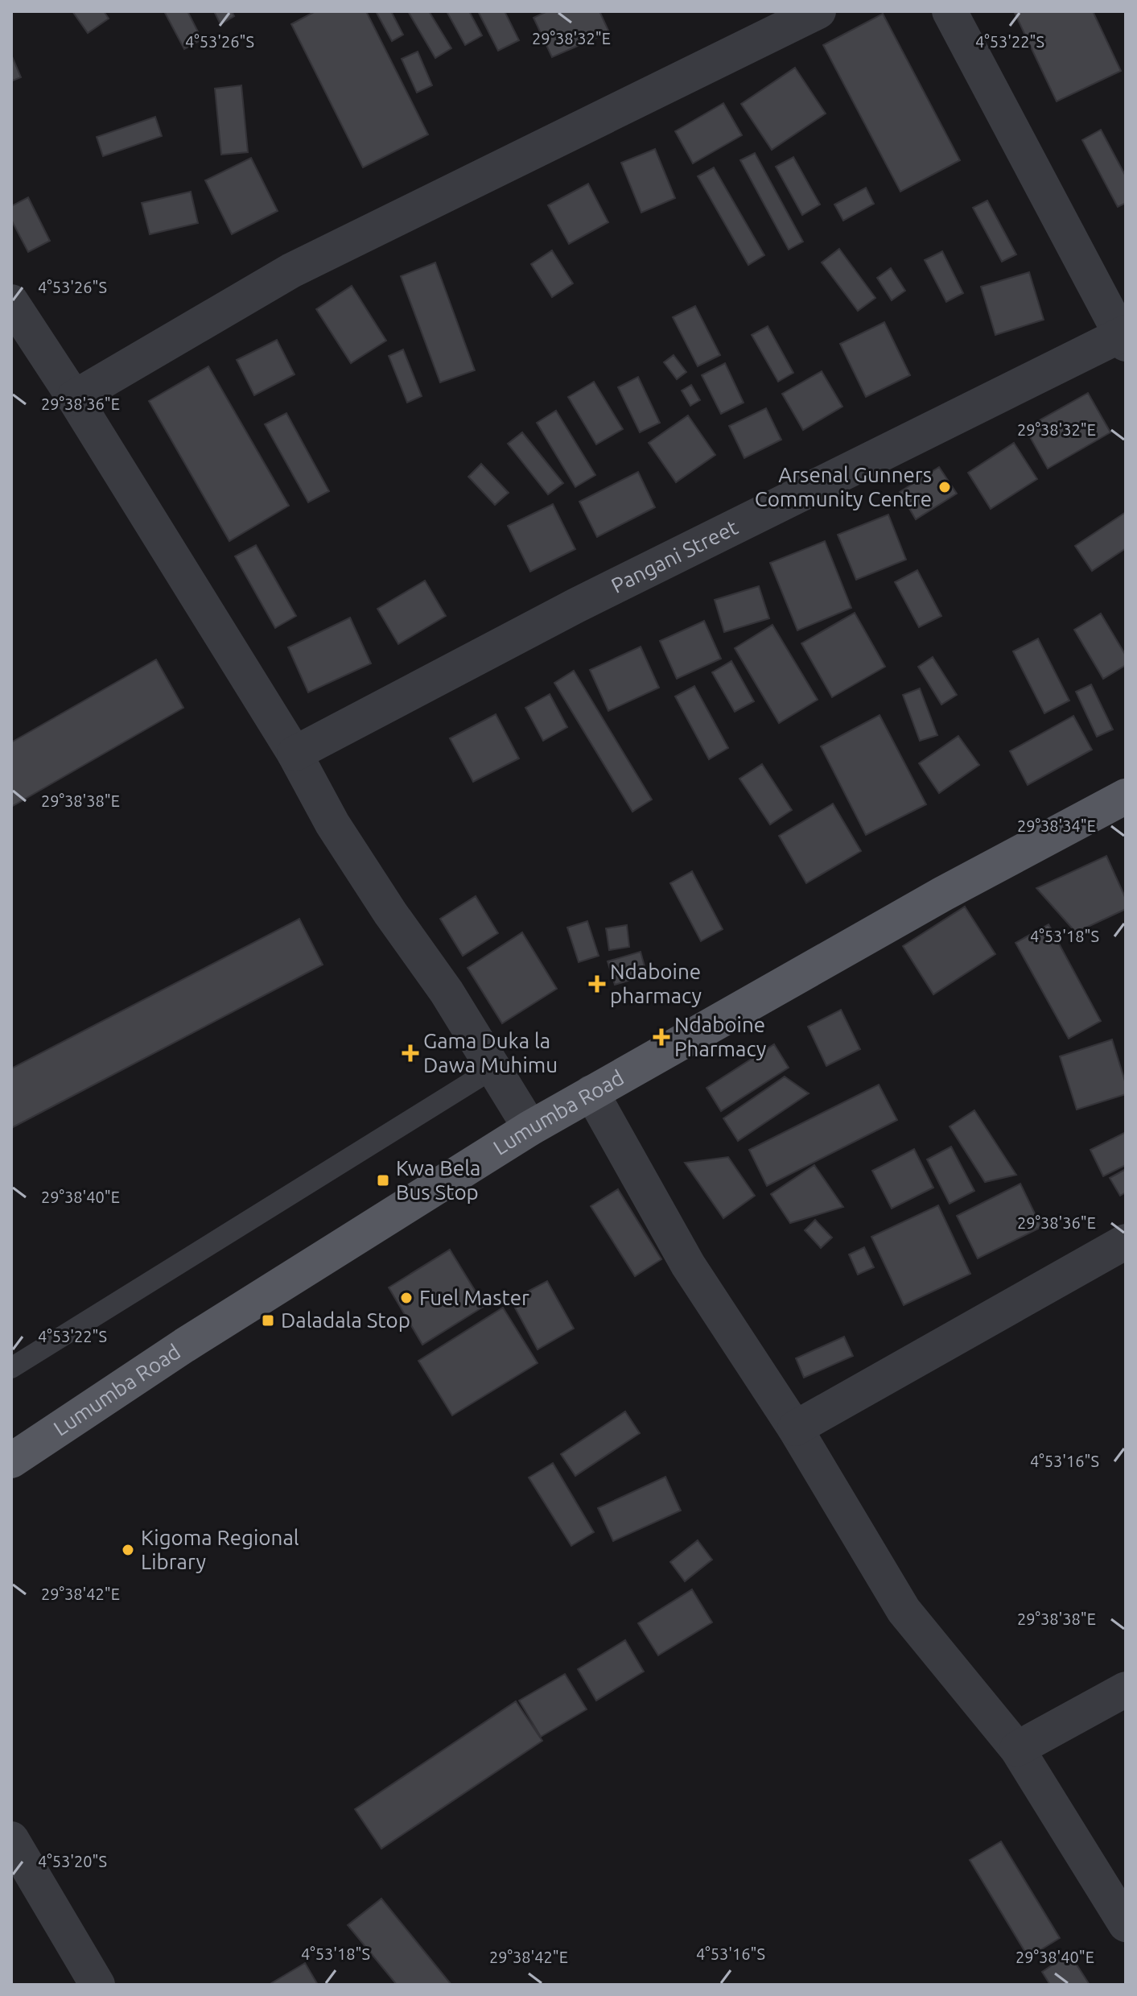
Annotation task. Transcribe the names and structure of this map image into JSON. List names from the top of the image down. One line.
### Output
{"streets":{"main road":["Lumumba Road"],"street":["Pangani Street"]},"places":{"other":["Arsenal Gunners Community Centre","Fuel Master","Kigoma Regional Library"],"health":["Ndaboine pharmacy","Ndaboine Pharmacy","Gama Duka la Dawa Muhimu"],"transit":["Kwa Bela Bus Stop","Daladala Stop"]},"coordinates":["29°38'32\"E","4°53'26\"S","4°53'22\"S","29°38'36\"E","29°38'38\"E","29°38'34\"E","4°53'18\"S","29°38'40\"E","4°53'16\"S","29°38'42\"E","4°53'20\"S"]}
